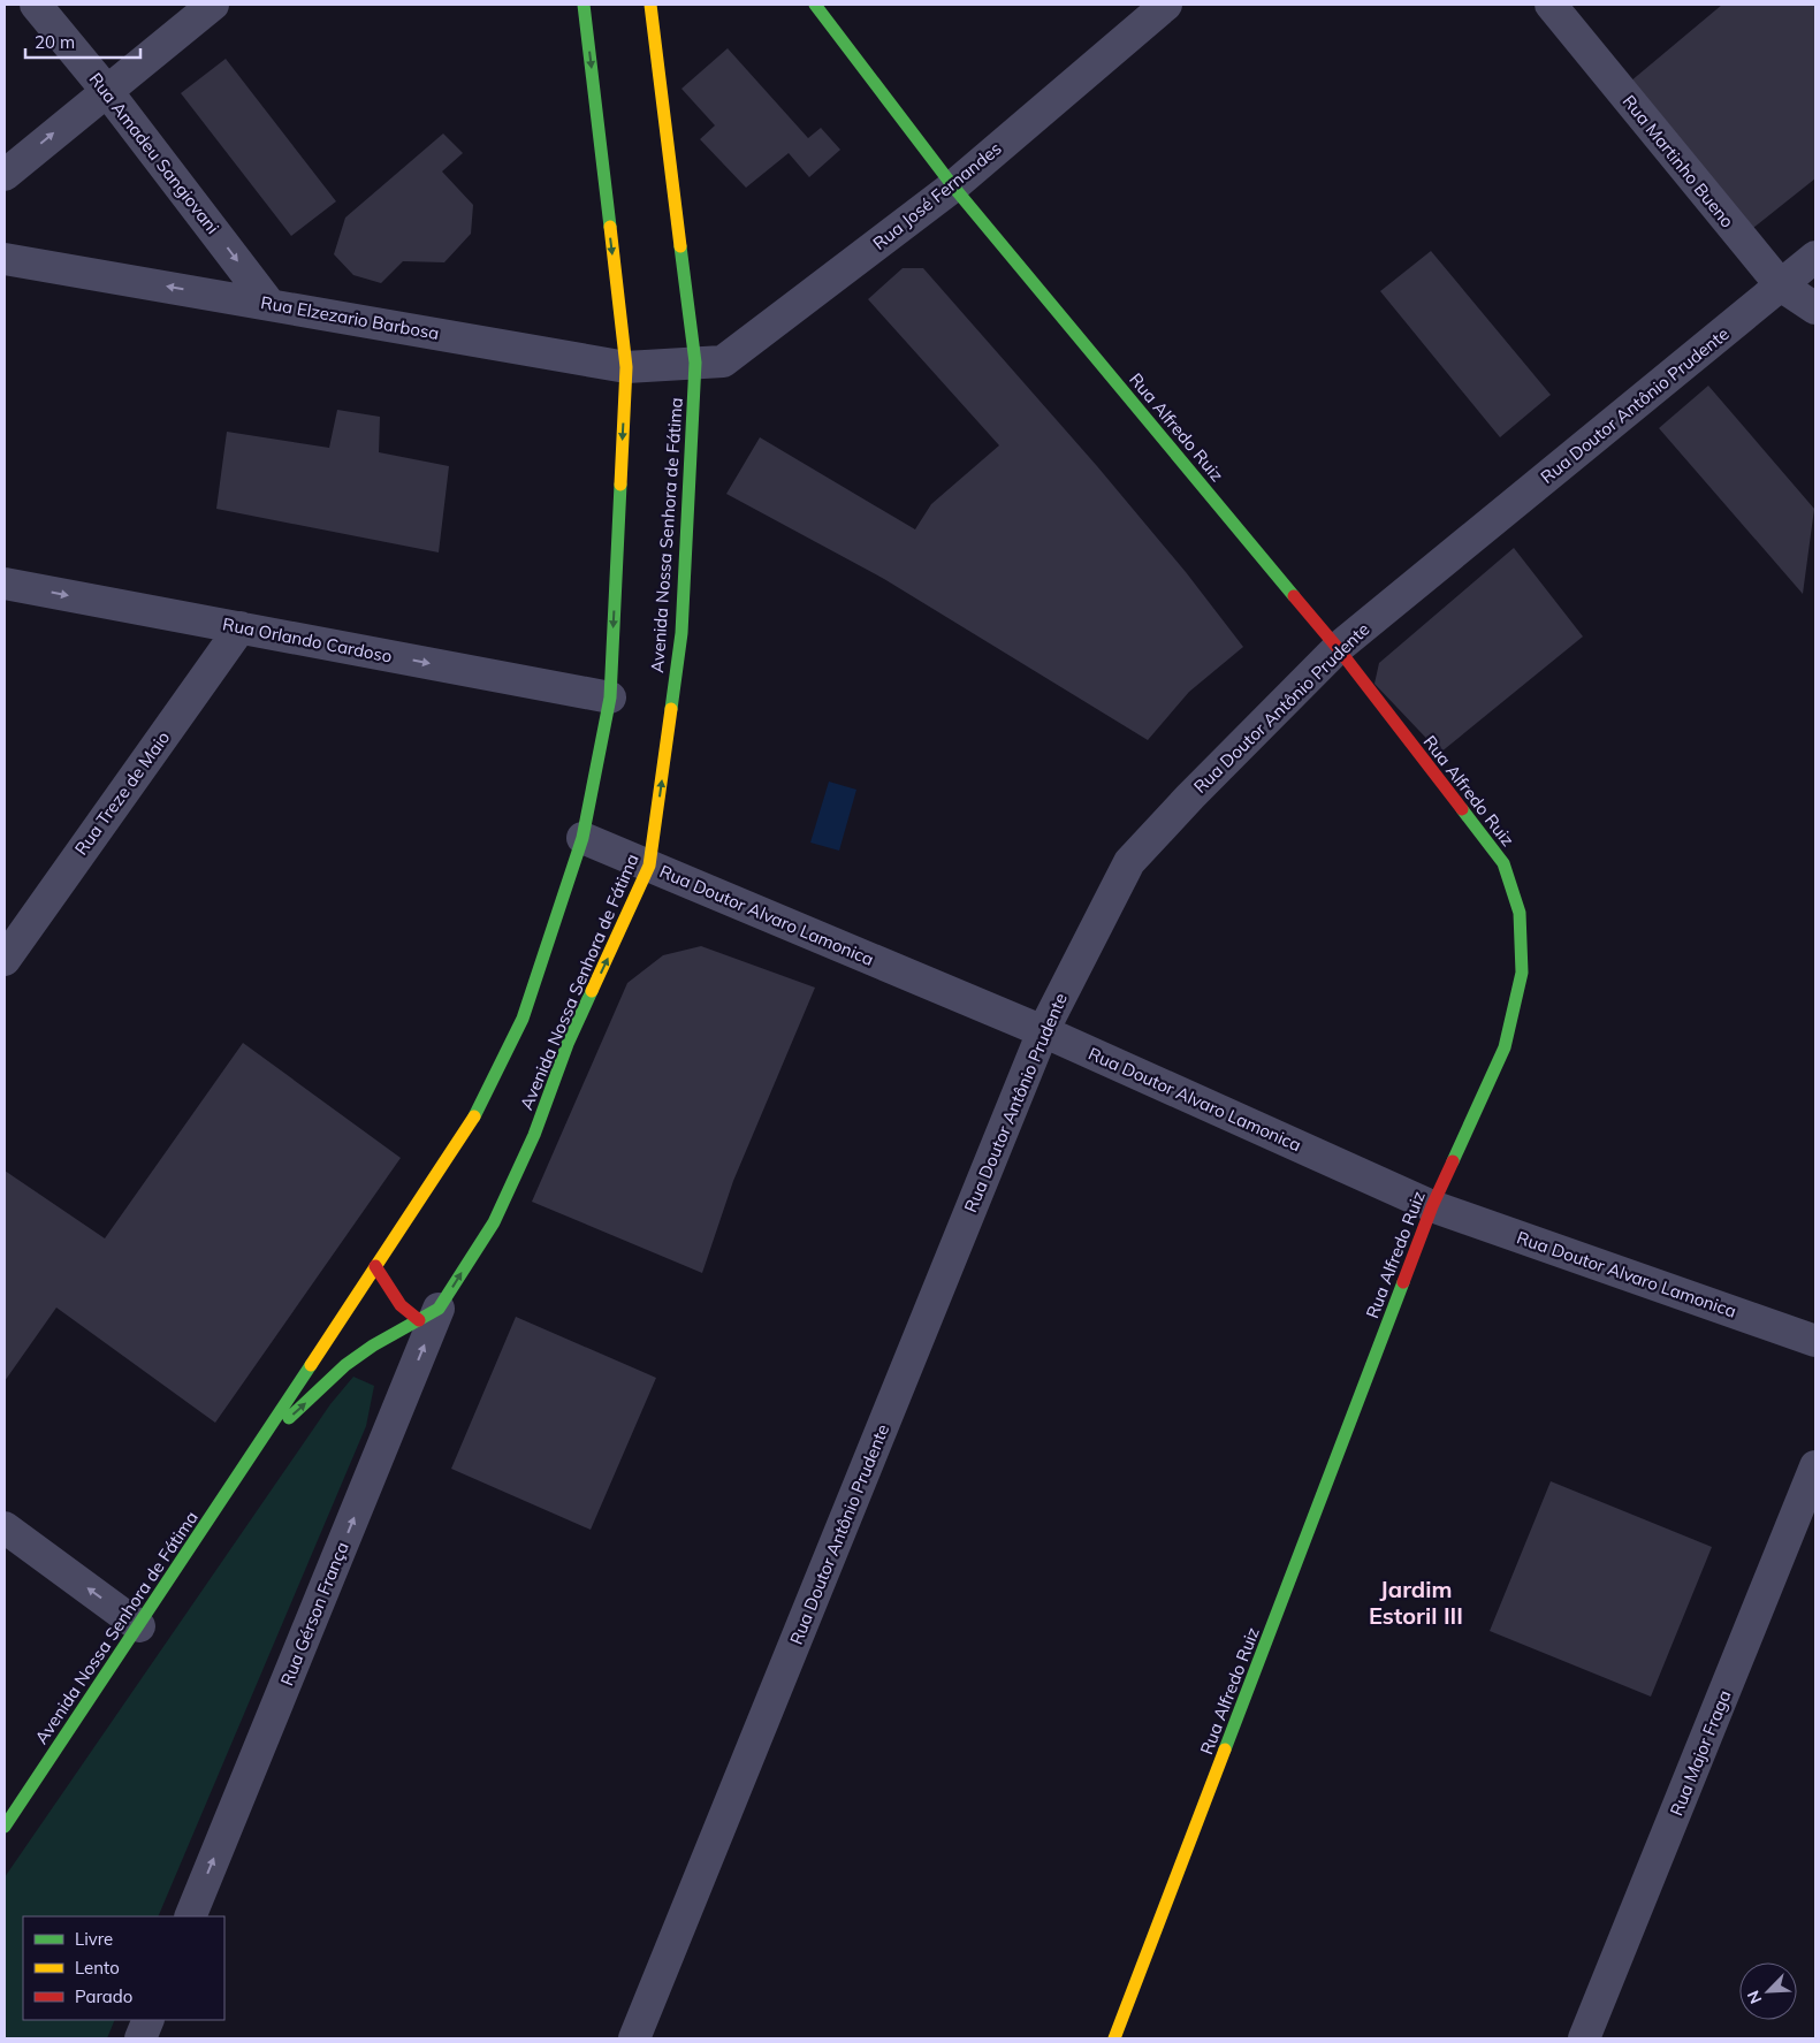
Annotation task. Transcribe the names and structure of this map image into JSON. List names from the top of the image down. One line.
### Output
{"streets":{"street":["Rua Amadeu Sangiovani","Rua Martinho Bueno","Rua José Fernandes","Rua Elzezario Barbosa","Rua Doutor Antônio Prudente","Rua Alfredo Ruiz","Avenida Nossa Senhora de Fátima","Rua Orlando Cardoso","Rua Treze de Maio","Rua Doutor Alvaro Lamonica","Rua Gérson França","Rua Major Fraga"]},"crossings":[["Rua Amadeu Sangiovani","Rua Elzezario Barbosa"],["Rua Martinho Bueno","Rua Doutor Antônio Prudente"],["Rua José Fernandes","Rua Elzezario Barbosa"],["Rua José Fernandes","Rua Alfredo Ruiz"],["Rua José Fernandes","Avenida Nossa Senhora de Fátima"],["Rua Elzezario Barbosa","Avenida Nossa Senhora de Fátima"],["Rua Doutor Antônio Prudente","Rua Alfredo Ruiz"],["Rua Doutor Antônio Prudente","Rua Doutor Alvaro Lamonica"],["Rua Alfredo Ruiz","Rua Doutor Alvaro Lamonica"],["Avenida Nossa Senhora de Fátima","Rua Orlando Cardoso"],["Avenida Nossa Senhora de Fátima","Rua Doutor Alvaro Lamonica"],["Avenida Nossa Senhora de Fátima","Rua Gérson França"],["Rua Orlando Cardoso","Rua Treze de Maio"]],"one_way":["Rua Amadeu Sangiovani","Rua Elzezario Barbosa","Rua Orlando Cardoso","Rua Gérson França"],"districts":["Jardim Estoril III"],"legend":["Livre","Lento","Parado"],"scale_bar":"20 m","north":"bottom left"}
